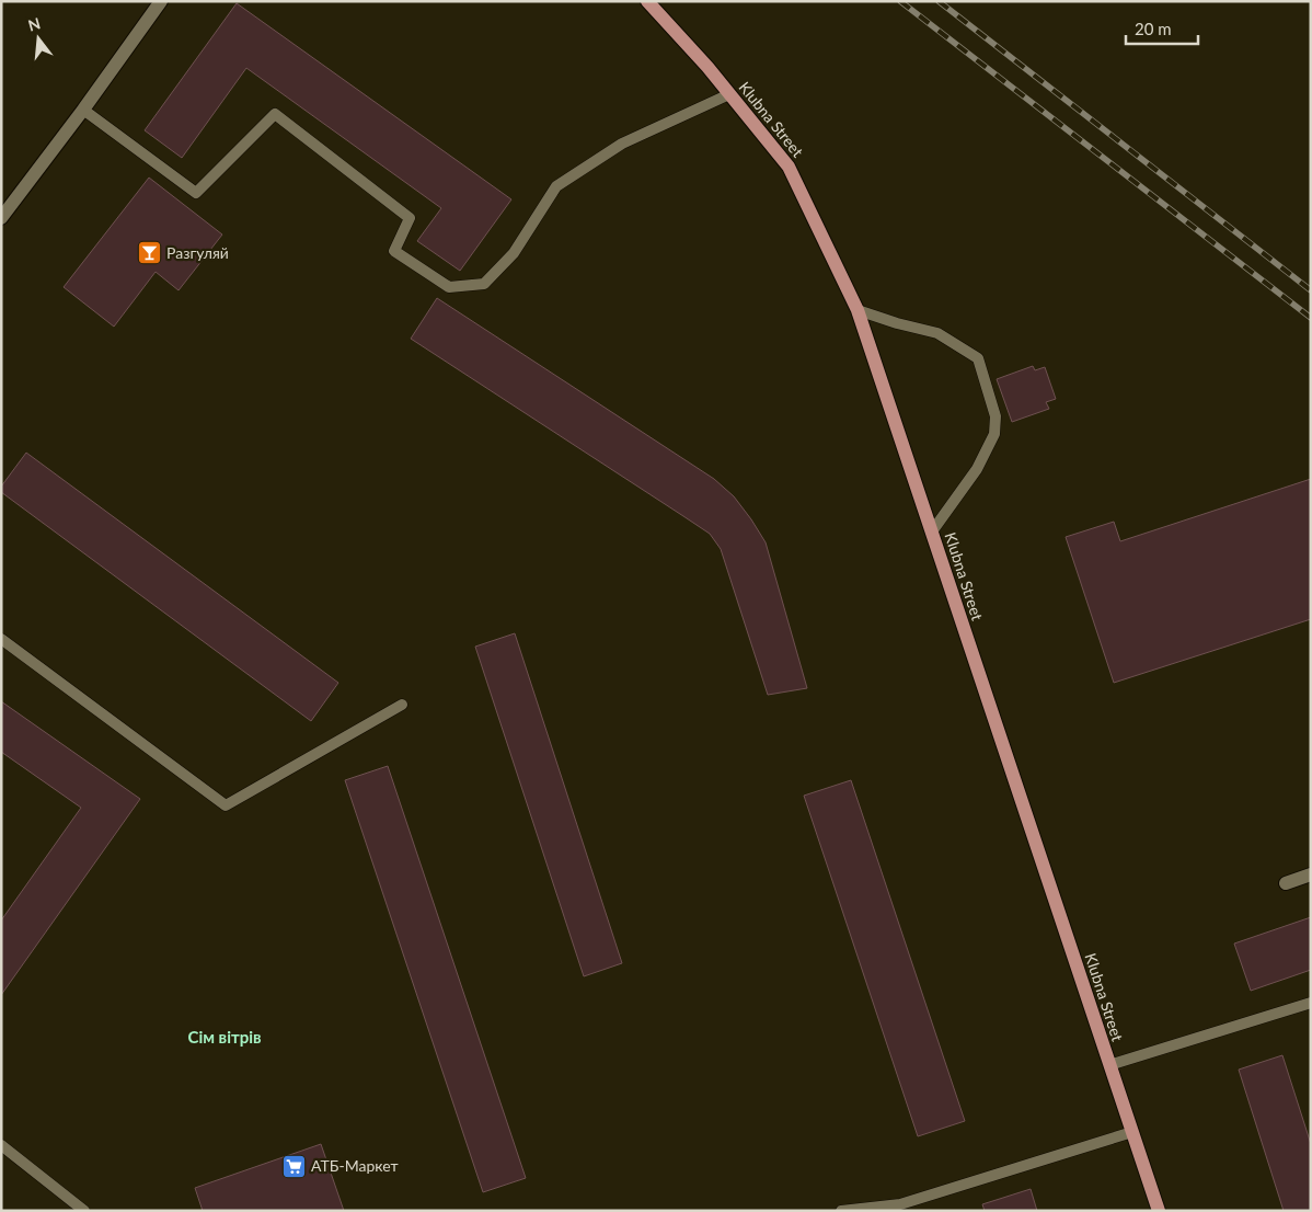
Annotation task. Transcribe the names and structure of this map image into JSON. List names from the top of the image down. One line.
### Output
{"streets":{"main road":["Klubna Street"]},"districts":["Сім вітрів"],"places":{"bar":["Разгуляй"],"supermarket":["АТБ-Маркет"]},"scale_bar":"20 m","north":"top"}
